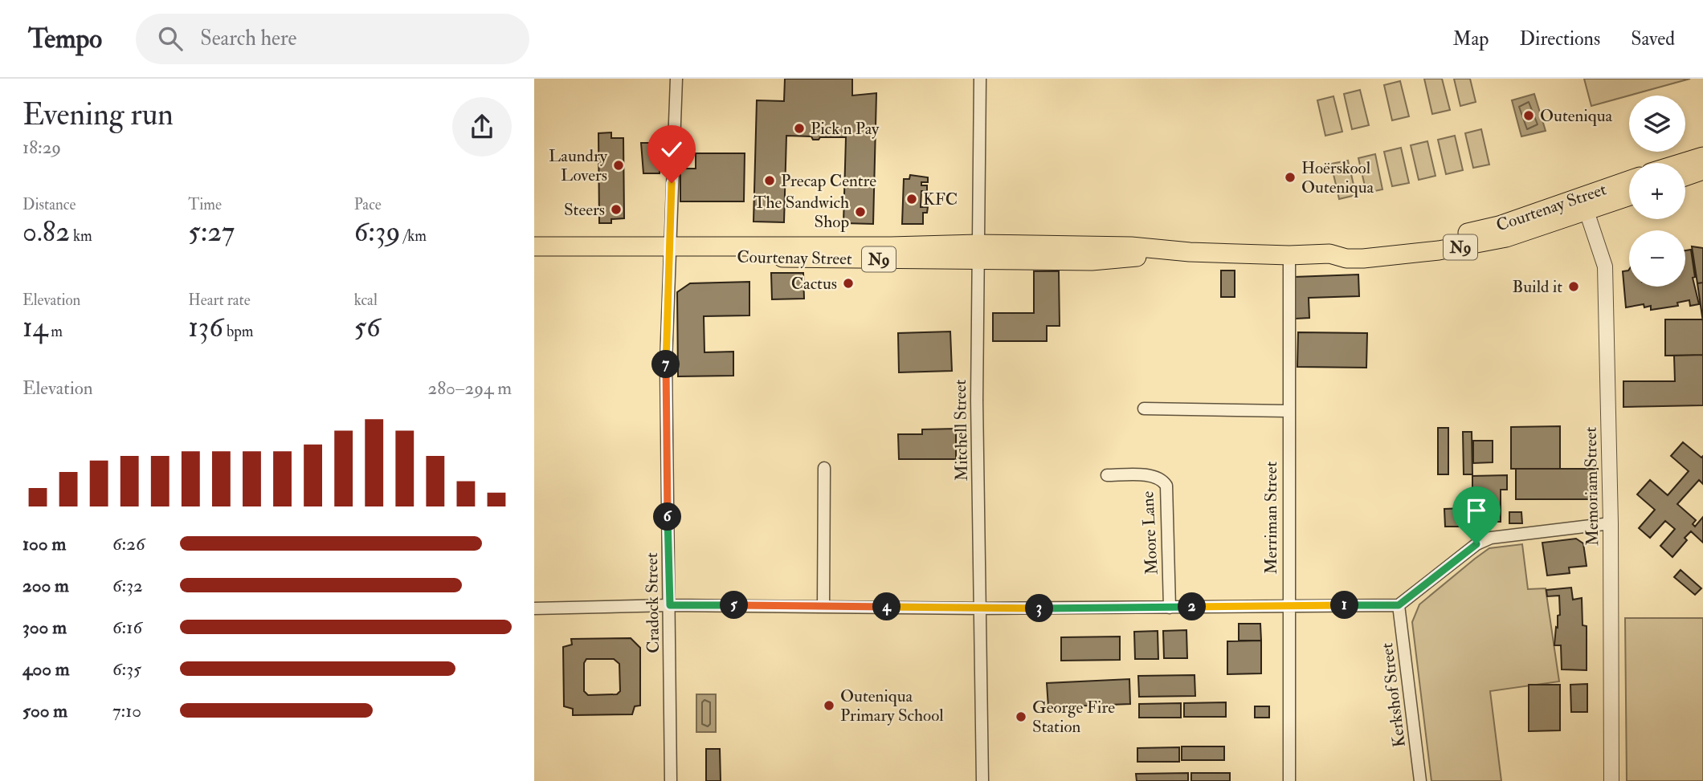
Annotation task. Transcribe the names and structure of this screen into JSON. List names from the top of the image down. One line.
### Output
{"streets":{"highway":["Courtenay Street","N9"],"street":["Mitchell Street","Memoriam Street","Merriman Street","Moore Lane","Cradock Street","Kerkshof Street"]},"crossings":[["Courtenay Street","Mitchell Street"],["Courtenay Street","Memoriam Street"],["Courtenay Street","Merriman Street"],["Courtenay Street","Cradock Street"]],"places":["Outeniqua","Pick n Pay","Laundry Lovers","Hoërskool Outeniqua","Precap Centre","KFC","Steers","The Sandwich Shop","Cactus","Build it","Outeniqua Primary School","George Fire Station"],"page":{"header":"Tempo","search":"Search here","nav":["Map","Directions","Saved"],"heading":["Evening run","18:29"],"map_buttons":["+","−"],"stats":[["Distance","0.82 km"],["Time","5:27"],["Pace","6:39 /km"],["Elevation","14 m"],["Heart rate","136 bpm"],["kcal","56"]],"pins":["7","6","1","5","2","4","3"],"chart":["Elevation","280–294 m"],"list":[{"name":"100 m","note":"6:26"},{"name":"200 m","note":"6:32"},{"name":"300 m","note":"6:16"},{"name":"400 m","note":"6:35"},{"name":"500 m","note":"7:10"}]}}
